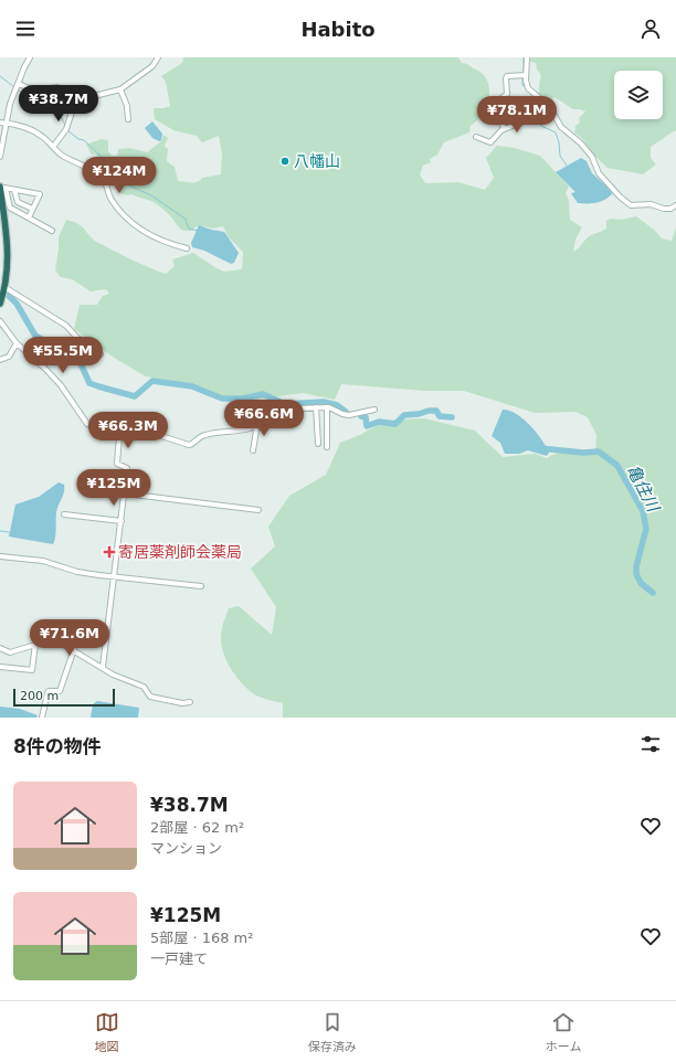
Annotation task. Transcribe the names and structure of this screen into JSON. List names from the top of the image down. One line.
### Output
{"water":["亀住川"],"places":{"other":["八幡山"],"health":["寄居薬剤師会薬局"]},"scale_bar":"200 m","page":{"header":"Habito","price":["¥38.7M","¥78.1M","¥124M","¥55.5M","¥66.6M","¥66.3M","¥125M","¥71.6M"],"scale":"200 m","heading":"8件の物件","list":[{"name":"¥38.7M","note":"2部屋 · 62 m² · マンション"},{"name":"¥125M","note":"5部屋 · 168 m² · 一戸建て"}],"tabs":["地図","保存済み","ホーム"]}}
